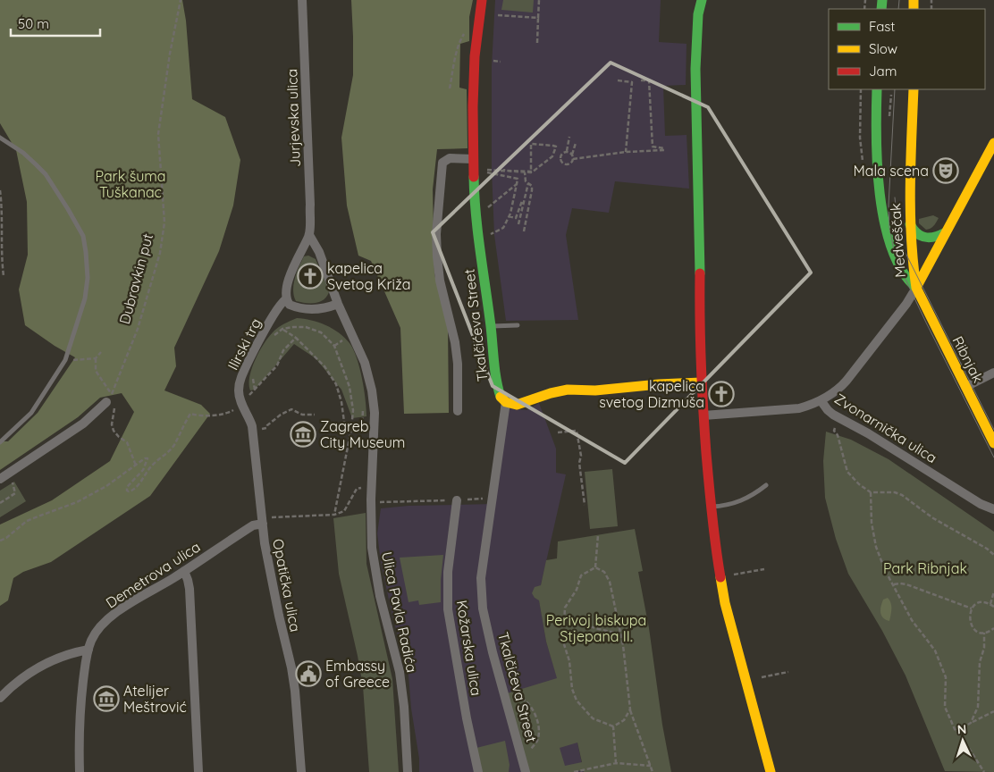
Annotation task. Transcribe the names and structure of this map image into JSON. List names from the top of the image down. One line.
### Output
{"streets":{"street":["Jurjevska ulica","Medveščak","Tkalčićeva Street","Ilirski trg","Ribnjak","Zvonarnička ulica","Demetrova ulica","Opatička ulica","Ulica Pavla Radića","Kožarska ulica"],"path":["Dubravkin put"]},"crossings":[["Jurjevska ulica","Ilirski trg"],["Medveščak","Ribnjak"],["Ilirski trg","Opatička ulica"],["Demetrova ulica","Opatička ulica"]],"parks":["Park šuma Tuškanac","Park Ribnjak","Perivoj biskupa Stjepana II."],"places":{"theatre":["Mala scena"],"church":["kapelica Svetog Križa","kapelica svetog Dizmuša"],"museum":["Zagreb City Museum","Atelijer Meštrović"],"public building":["Embassy of Greece"]},"legend":["Fast","Slow","Jam"],"scale_bar":"50 m","north":"top"}
